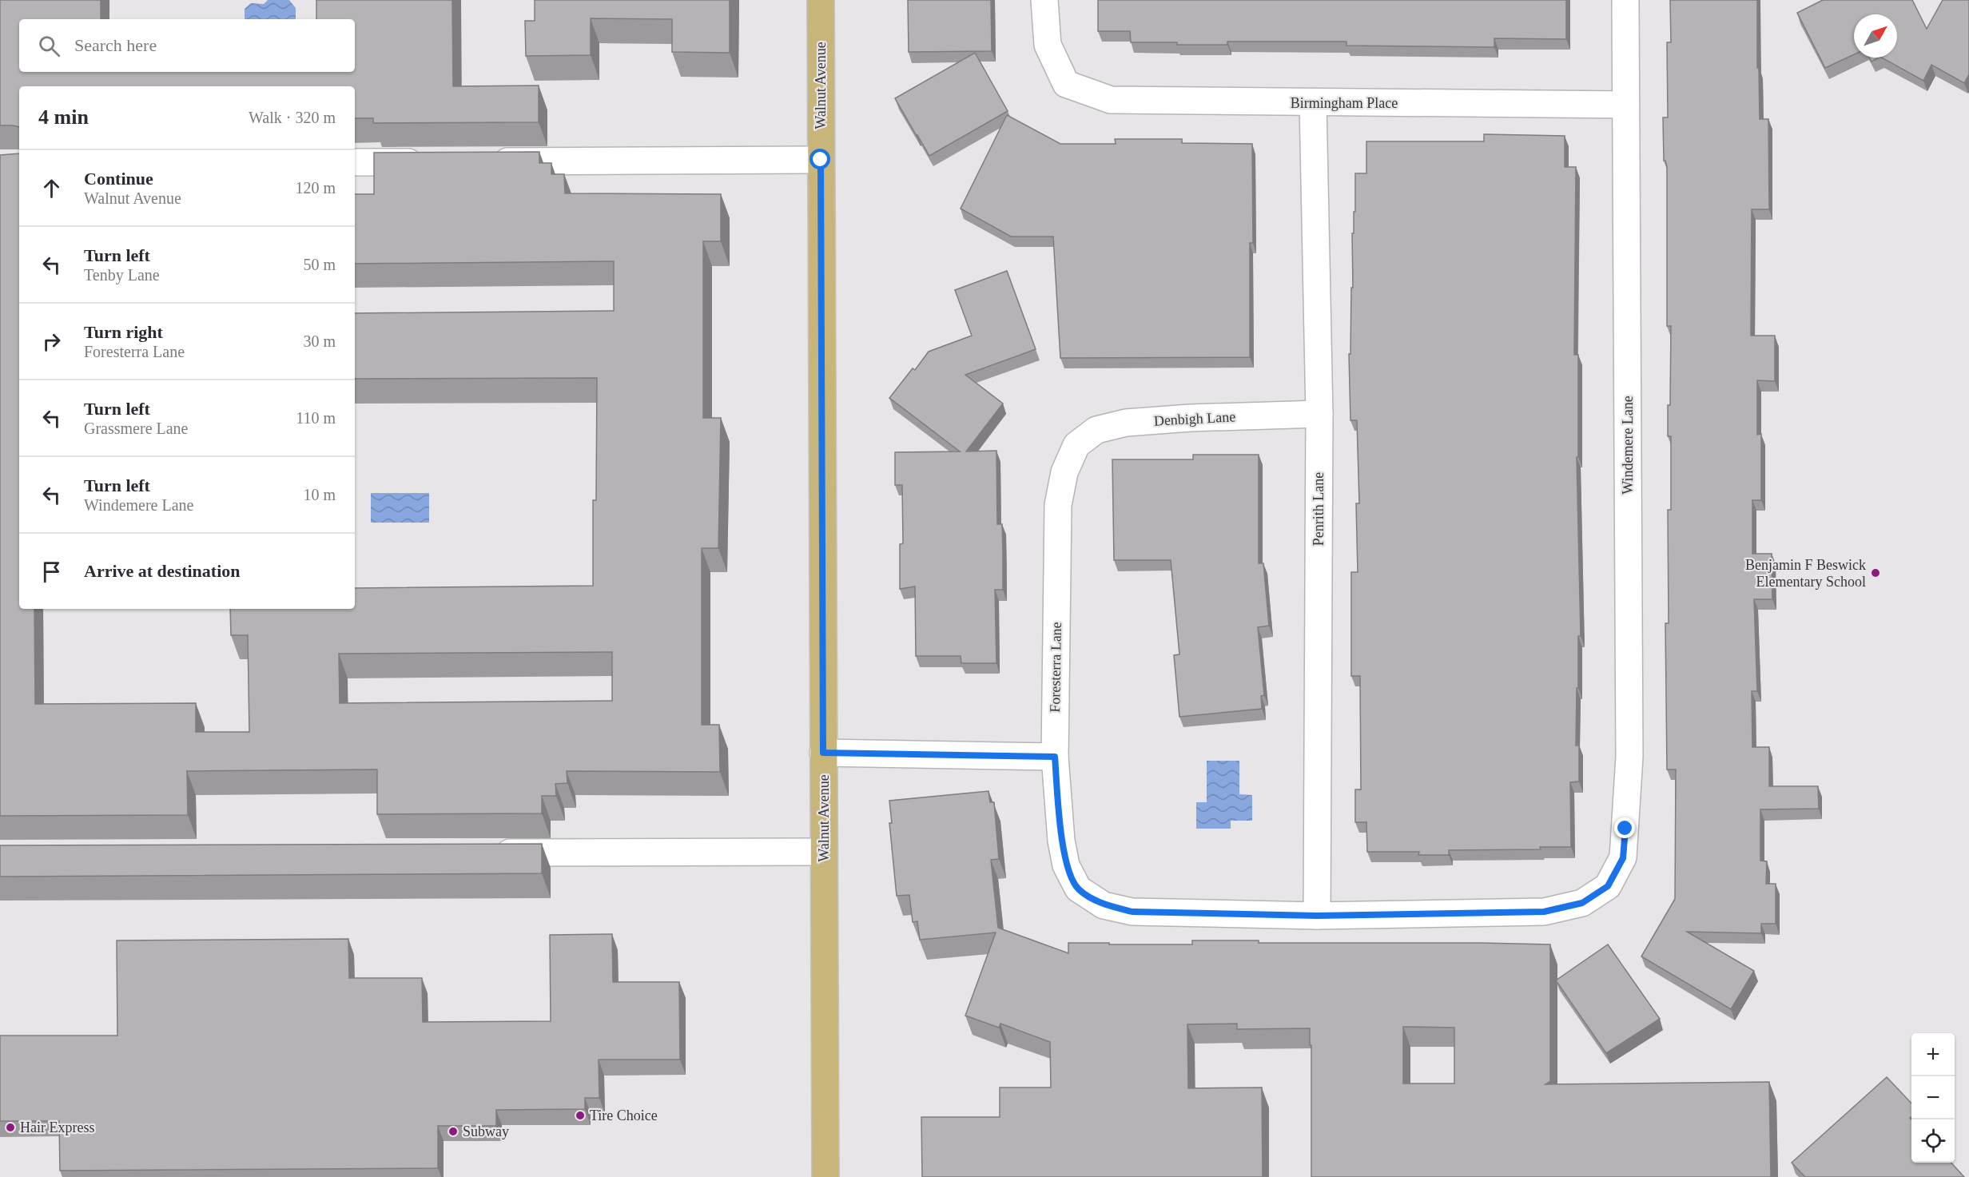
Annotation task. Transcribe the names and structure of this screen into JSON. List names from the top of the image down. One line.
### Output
{"streets":{"main road":["Walnut Avenue"],"street":["Birmingham Place","Denbigh Lane","Windemere Lane","Penrith Lane","Foresterra Lane"]},"crossings":[["Birmingham Place","Windemere Lane"],["Birmingham Place","Penrith Lane"],["Denbigh Lane","Penrith Lane"],["Denbigh Lane","Foresterra Lane"],["Windemere Lane","Penrith Lane"],["Windemere Lane","Foresterra Lane"],["Penrith Lane","Foresterra Lane"]],"places":["Benjamin F Beswick Elementary School","Tire Choice","Hair Express","Subway"],"north":"top right","page":{"search":"Search here","heading":["4 min","Walk · 320 m"],"list":[["Continue","Walnut Avenue","120 m"],["Turn left","Tenby Lane","50 m"],["Turn right","Foresterra Lane","30 m"],["Turn left","Grassmere Lane","110 m"],["Turn left","Windemere Lane","10 m"],"Arrive at destination"],"map_buttons":["+","−"]}}
